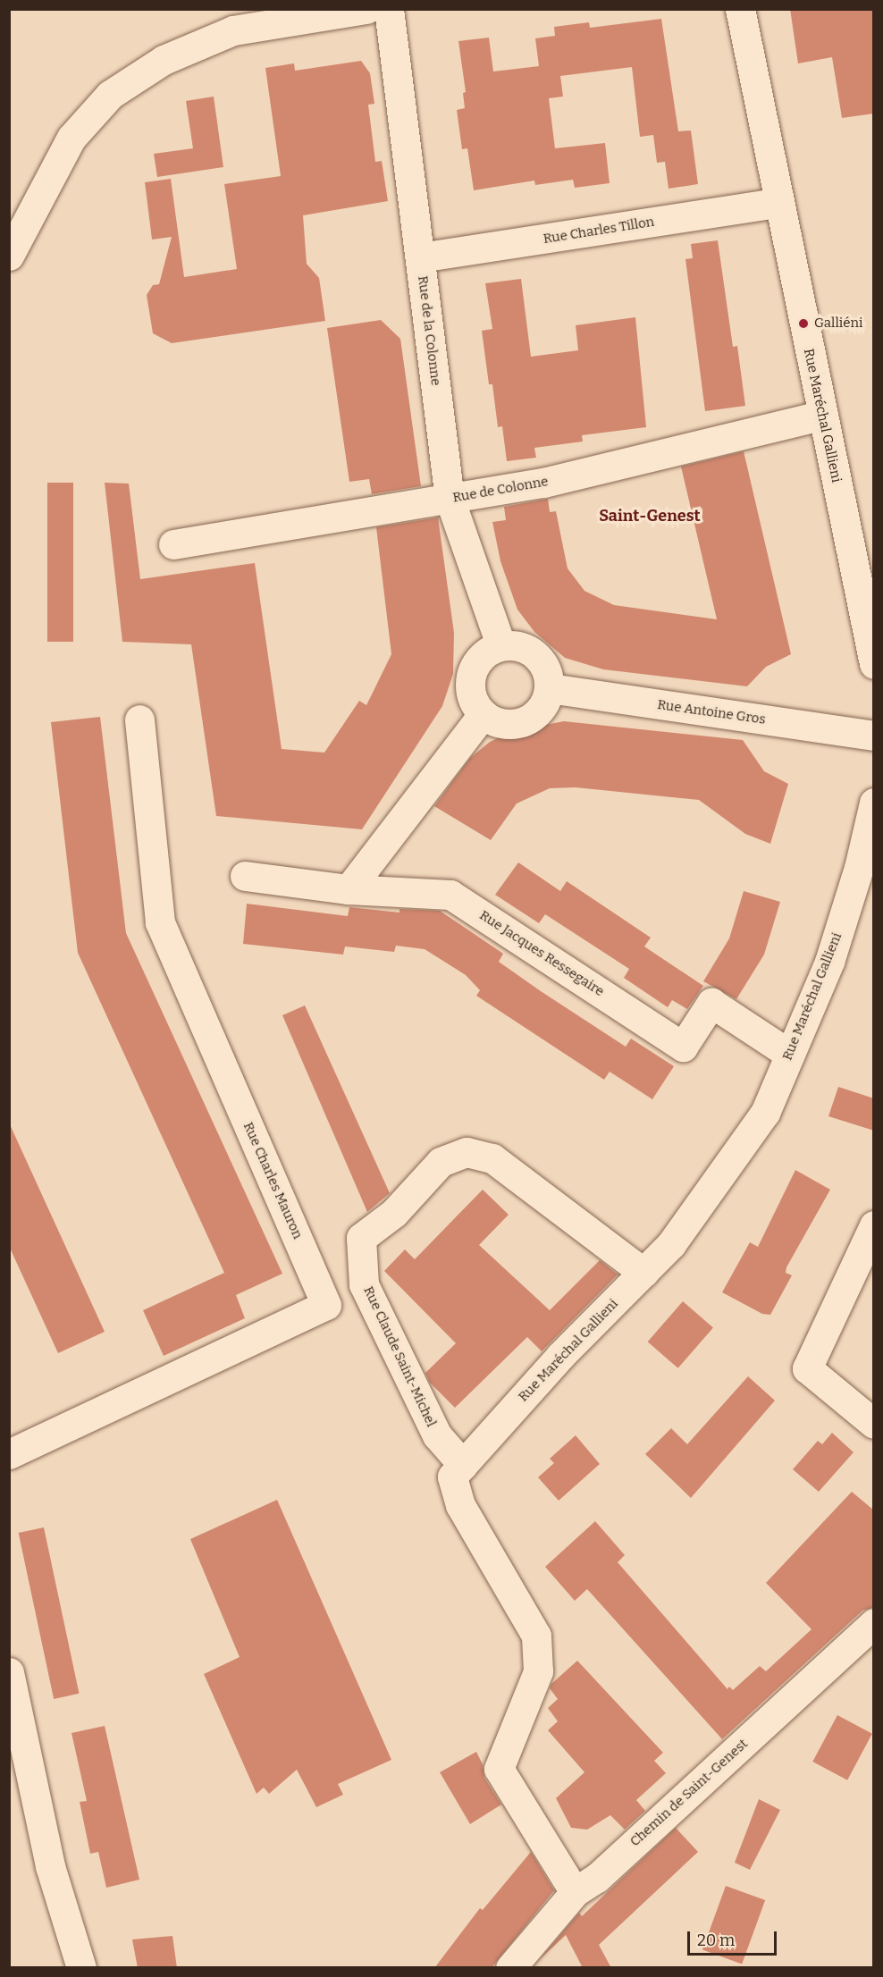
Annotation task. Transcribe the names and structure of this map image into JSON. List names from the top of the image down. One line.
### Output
{"streets":{"street":["Rue Charles Tillon","Rue de la Colonne","Rue Maréchal Gallieni","Rue de Colonne","Rue Antoine Gros","Rue Jacques Ressegaire","Rue Charles Mauron","Rue Claude Saint-Michel","Chemin de Saint-Genest"]},"crossings":[["Rue Charles Tillon","Rue de la Colonne"],["Rue Charles Tillon","Rue Maréchal Gallieni"],["Rue de la Colonne","Rue de Colonne"],["Rue de la Colonne","Rue Antoine Gros"],["Rue Maréchal Gallieni","Rue de Colonne"],["Rue Maréchal Gallieni","Rue Jacques Ressegaire"],["Rue Maréchal Gallieni","Rue Claude Saint-Michel"],["Rue Maréchal Gallieni","Chemin de Saint-Genest"]],"districts":["Saint-Genest"],"places":["Galliéni"],"scale_bar":"20 m"}
